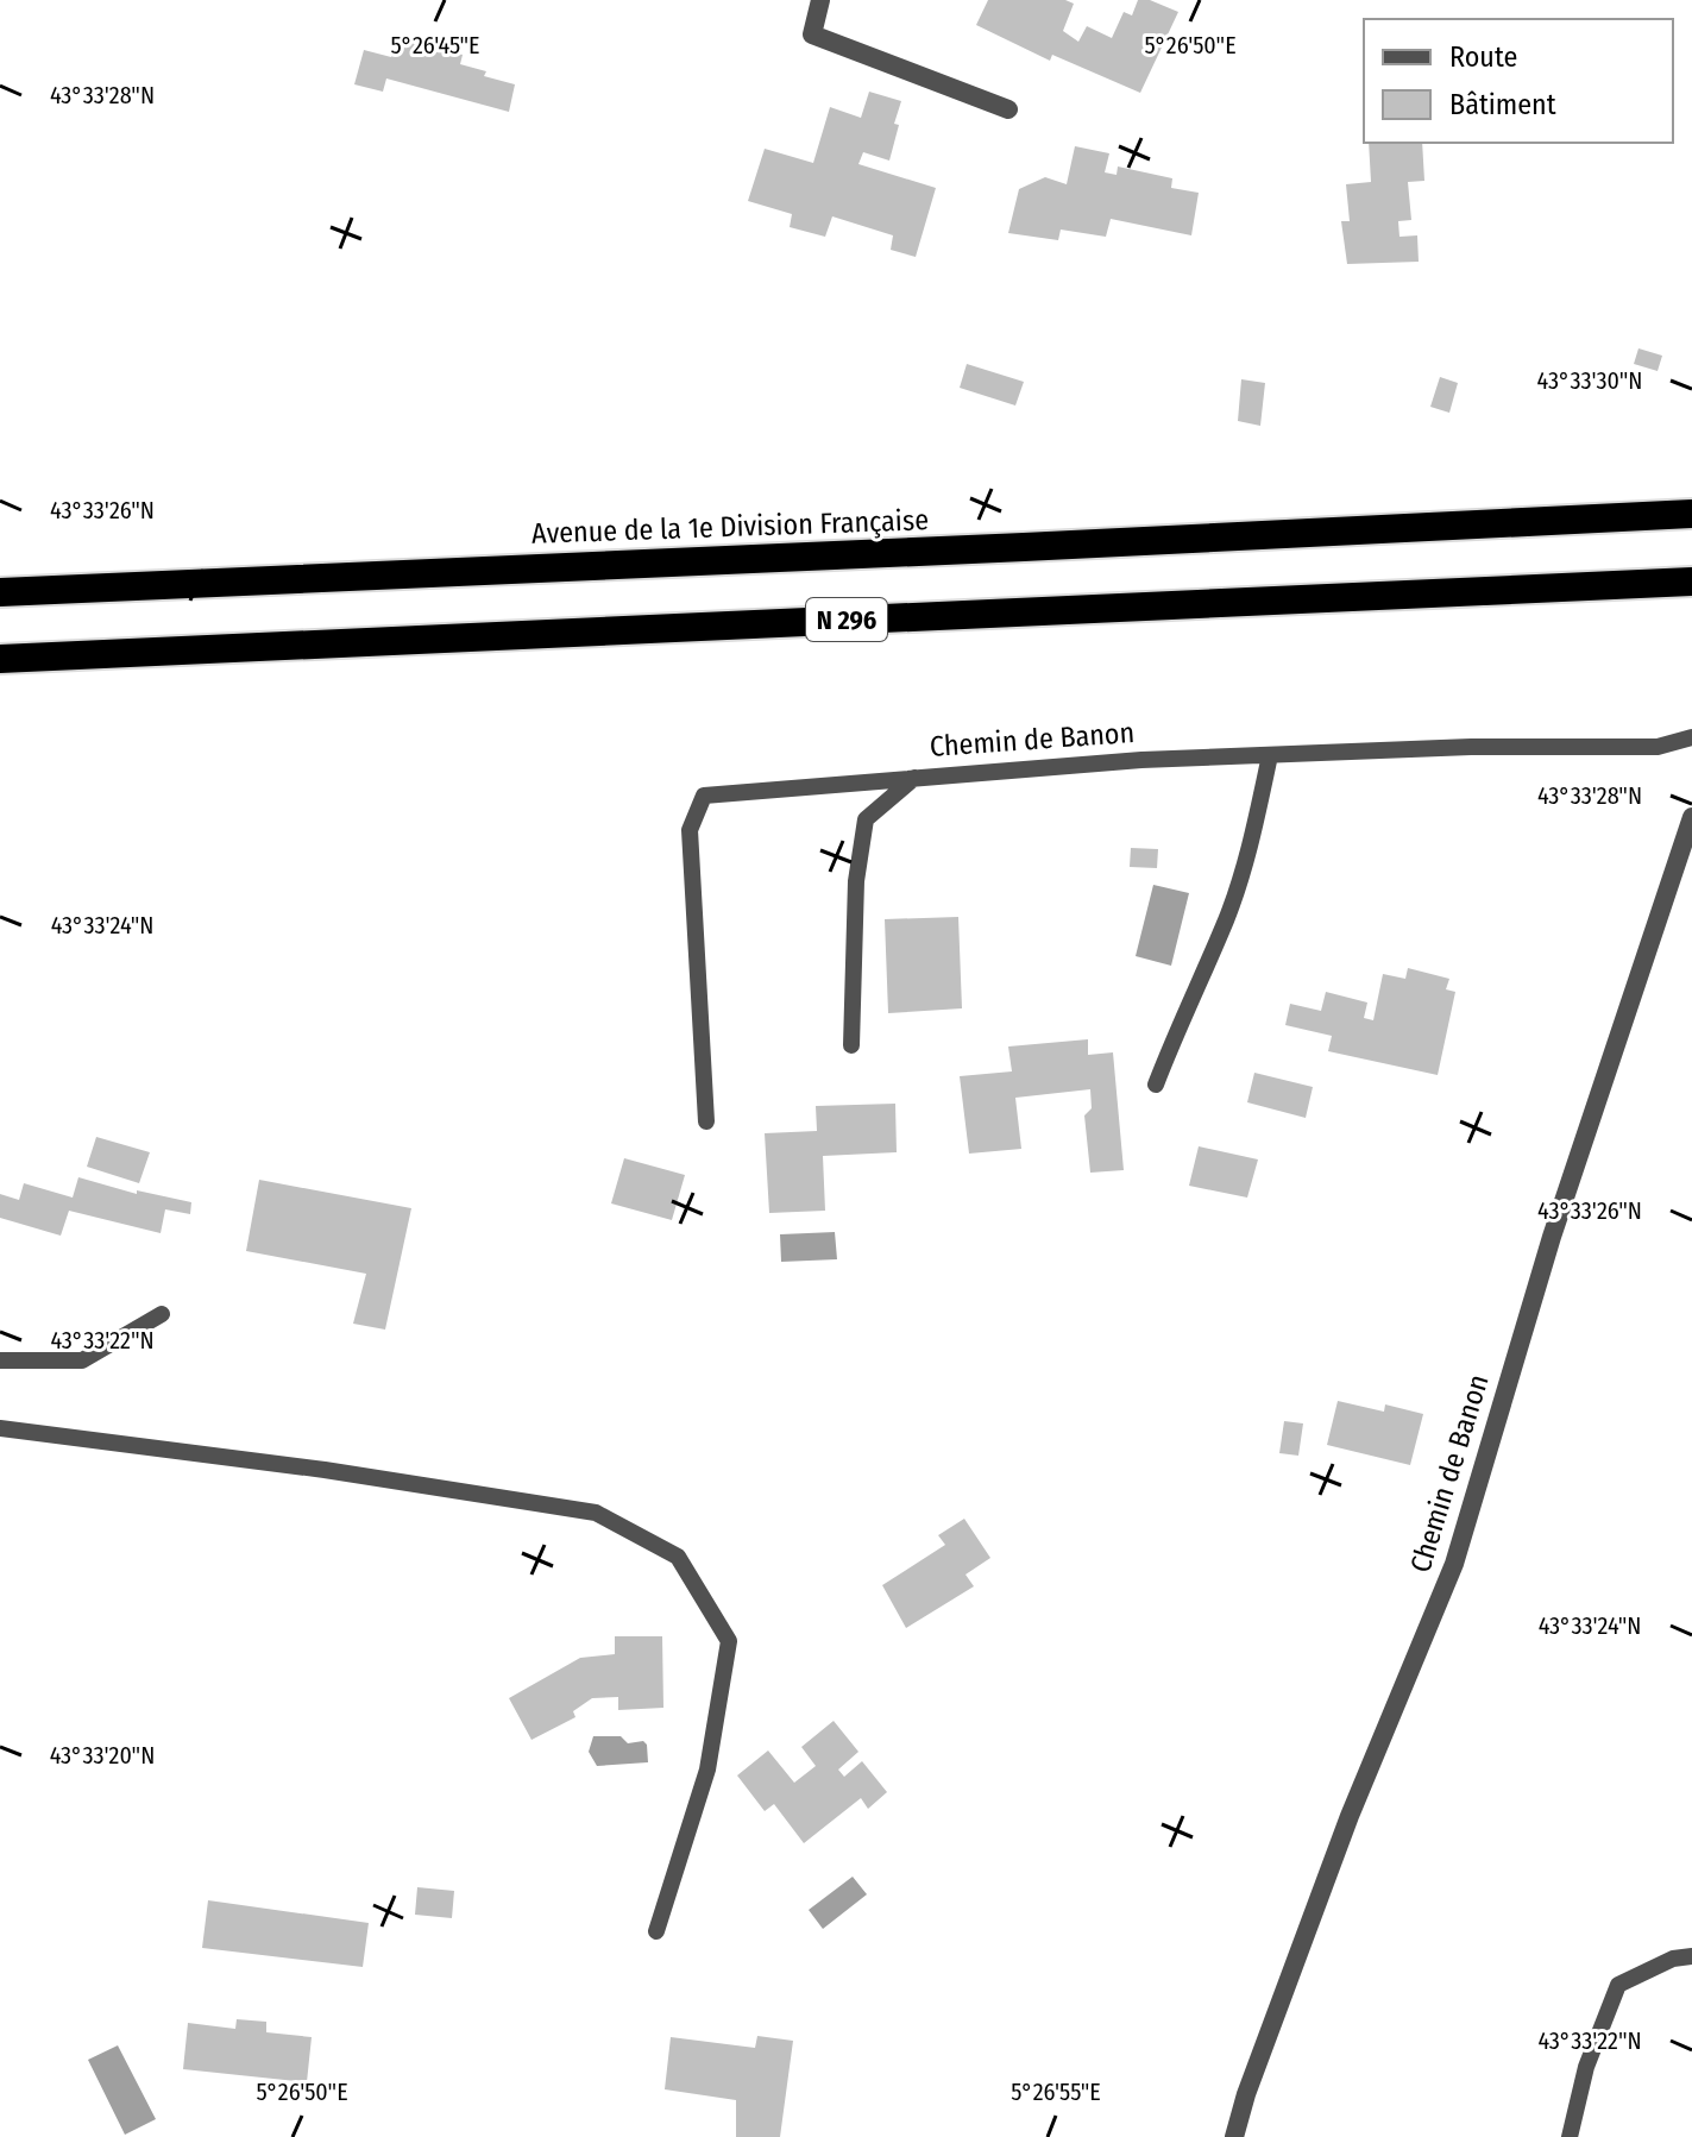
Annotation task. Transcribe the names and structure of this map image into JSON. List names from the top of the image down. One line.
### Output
{"streets":{"highway":["Avenue de la 1e Division Française","N 296"],"street":["Chemin de Banon"]},"legend":["Route","Bâtiment"],"coordinates":["5°26'45\"E","5°26'50\"E","43°33'28\"N","43°33'30\"N","43°33'26\"N","43°33'24\"N","43°33'22\"N","43°33'20\"N","5°26'55\"E"]}
